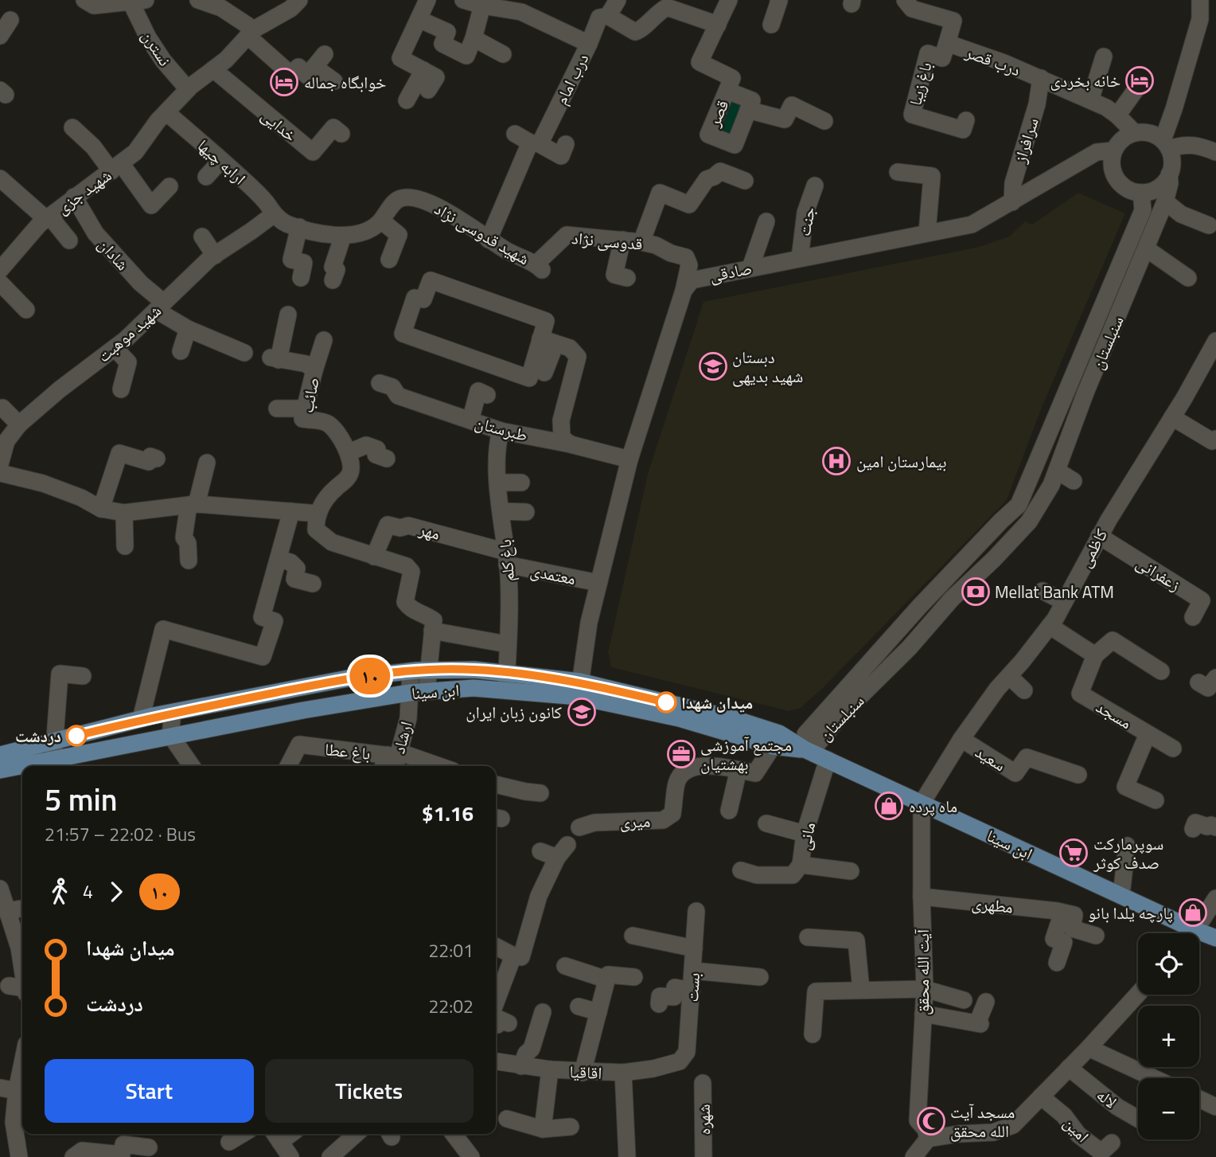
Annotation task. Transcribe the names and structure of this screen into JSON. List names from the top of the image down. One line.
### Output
{"streets":{"main road":["ابن سینا"],"street":["نسترن","درب قصر","درب امام","باغ زیبا","قصر","خدایی","سرافراز","ارابه چیها","شهید جزی","جنت","شهید قدوسی نژاد","قدوسی نژاد","شادان","صادقی","شهید موهبت","سنبلستان","صائب","طبرستان","مهر","کاظمی","باغ کلم","زعفرانی","معتمدی","مسجد","ارشاد","باغ عطا","سعید","میری","مانی","مطهری","آیت الله محقق","بست","اقاقیا","لاله","شهره","امین"]},"crossings":[["درب قصر","باغ زیبا"],["درب قصر","سرافراز"],["درب قصر","صادقی"],["درب قصر","سنبلستان"],["درب امام","شهید قدوسی نژاد"],["سرافراز","صادقی"],["ارابه چیها","شهید جزی"],["ارابه چیها","شهید قدوسی نژاد"],["ارابه چیها","شهید موهبت"],["شهید جزی","شادان"],["جنت","صادقی"],["شهید قدوسی نژاد","قدوسی نژاد"],["شهید قدوسی نژاد","شهید موهبت"],["قدوسی نژاد","صادقی"],["شادان","شهید موهبت"],["صادقی","سنبلستان"],["سنبلستان","ابن سینا"],["طبرستان","باغ کلم"],["مهر","باغ کلم"],["مهر","معتمدی"],["کاظمی","زعفرانی"],["کاظمی","ابن سینا"],["کاظمی","سعید"],["کاظمی","آیت الله محقق"],["باغ کلم","معتمدی"],["باغ کلم","ابن سینا"],["ابن سینا","ارشاد"],["ابن سینا","میری"],["ابن سینا","مانی"],["ابن سینا","آیت الله محقق"],["ارشاد","باغ عطا"],["مطهری","آیت الله محقق"],["بست","اقاقیا"]],"places":{"hotel":["خانه بخردی","خوابگاه جماله"],"school or university":["دبستان شهید بدیهی","کانون زبان ایران"],"hospital":["بیمارستان امین"],"bank":["Mellat Bank ATM"],"other":["میدان شهدا","دردشت"],"office":["مجتمع آموزشی بهشتیان"],"shop":["ماه پرده","پارچه یلدا بانو"],"supermarket":["سوپرمارکت صدف کوثر"],"mosque":["مسجد آیت الله محقق"]},"lines":["bus line ۱۰"],"page":{"on_map":"۱۰","heading":["5 min","21:57 – 22:02 · Bus","$1.16"],"legs":["4","۱۰"],"list":[{"name":"میدان شهدا","value":"22:01"},{"name":"دردشت","value":"22:02"}],"map_buttons":["+","−"],"buttons":["Start","Tickets"]}}
